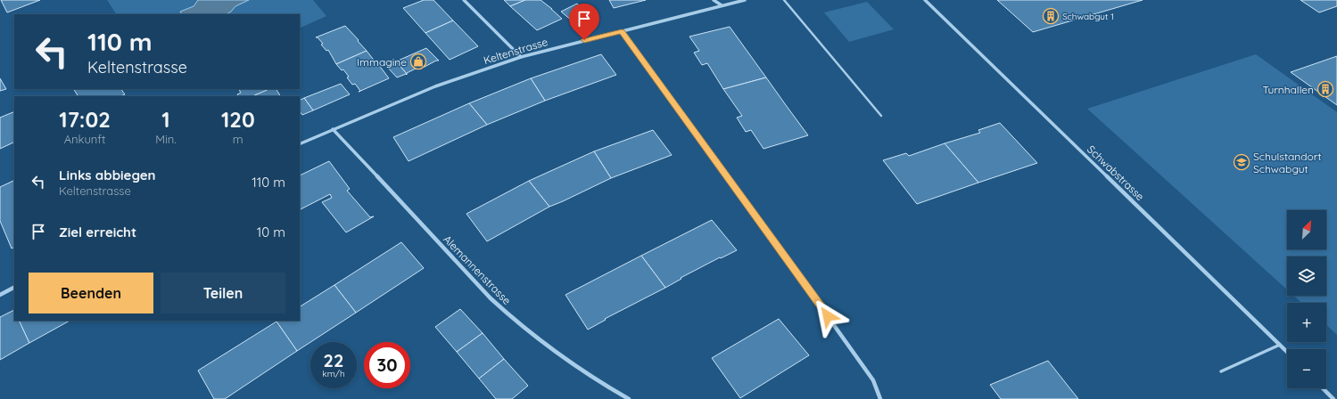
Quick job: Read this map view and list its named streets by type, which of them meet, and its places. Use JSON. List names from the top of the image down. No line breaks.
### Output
{"streets":{"street":["Keltenstrasse","Schwabstrasse","Alemannenstrasse"]},"crossings":[["Keltenstrasse","Alemannenstrasse"]],"places":{"building":["Schwabgut 1","Turnhallen"],"shop":["Immagine"],"school or university":["Schulstandort Schwabgut"]},"north":"top right","page":{"turn":["110 m","Keltenstrasse"],"eta":["17:02","Ankunft","1","Min.","120","m"],"list":[{"name":"Links abbiegen","note":"Keltenstrasse","value":"110 m"},{"name":"Ziel erreicht","value":"10 m"}],"map_buttons":["+","−"],"buttons":["Beenden","Teilen"],"speed":"22 km/h","limit":"30"}}
